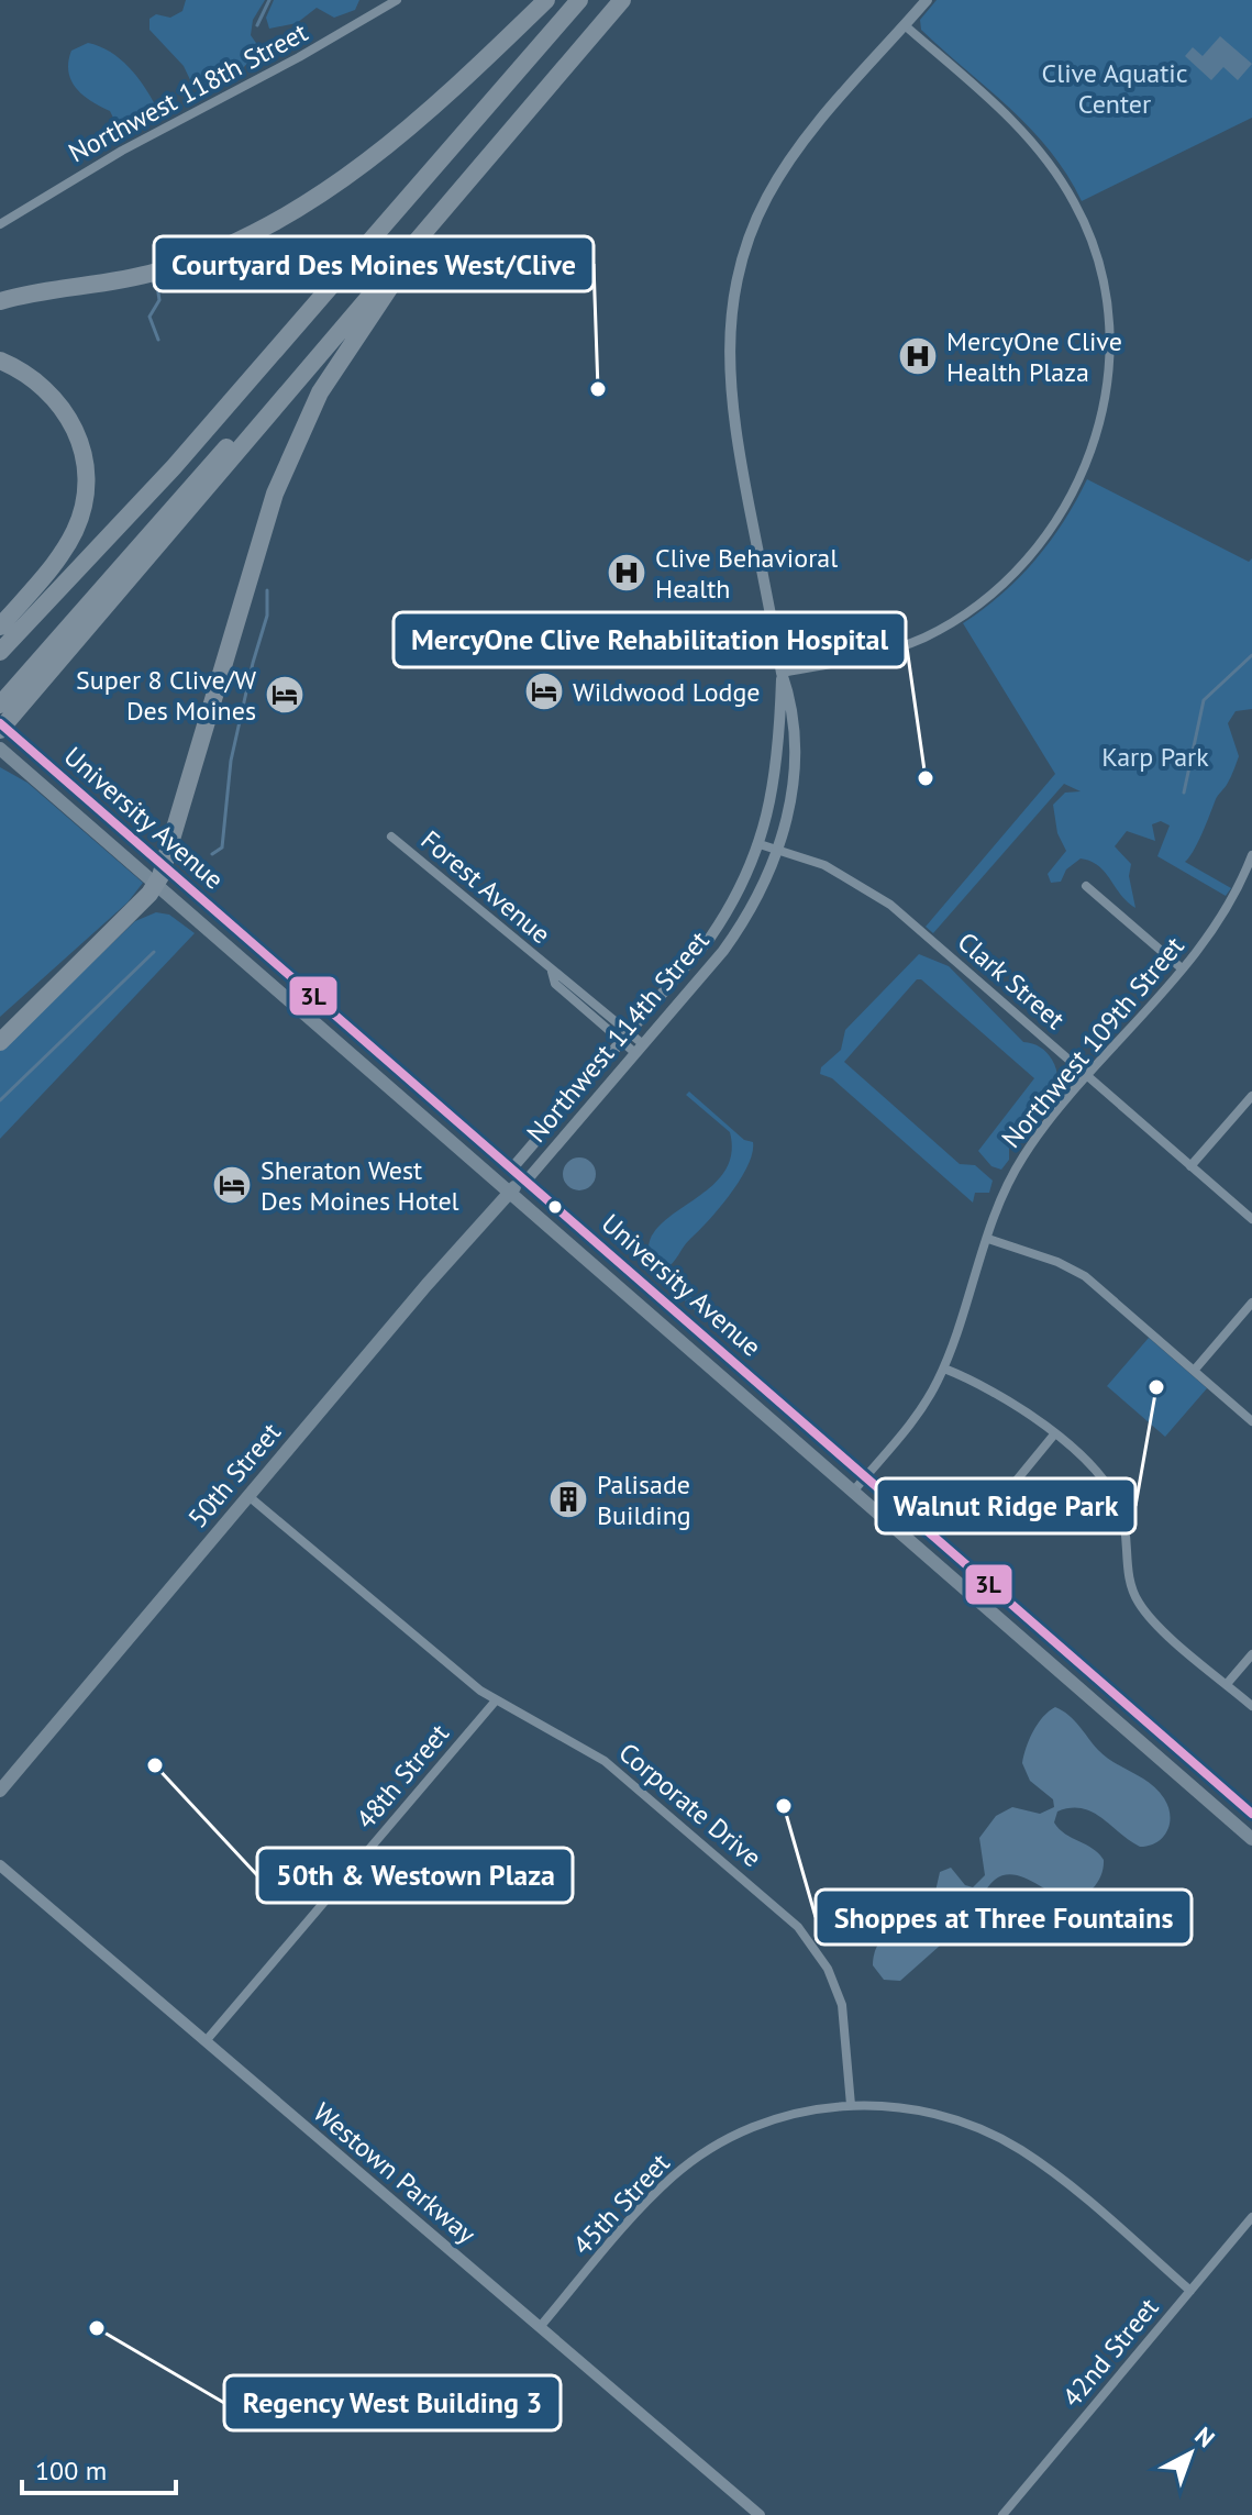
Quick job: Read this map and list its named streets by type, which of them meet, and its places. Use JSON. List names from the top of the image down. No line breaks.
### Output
{"streets":{"main road":["University Avenue","Northwest 114th Street","50th Street"],"street":["Northwest 118th Street","Forest Avenue","Clark Street","Northwest 109th Street","48th Street","Corporate Drive","Westown Parkway","45th Street","42nd Street"]},"crossings":[["University Avenue","Northwest 114th Street"],["University Avenue","Northwest 109th Street"],["University Avenue","50th Street"],["Forest Avenue","Northwest 114th Street"],["Clark Street","Northwest 114th Street"],["Clark Street","Northwest 109th Street"],["Northwest 114th Street","50th Street"],["50th Street","Corporate Drive"],["48th Street","Corporate Drive"],["48th Street","Westown Parkway"],["Corporate Drive","45th Street"],["Westown Parkway","45th Street"]],"parks":["Clive Aquatic Center","Karp Park"],"places":{"hospital":["MercyOne Clive Health Plaza","Clive Behavioral Health"],"other":["Courtyard Des Moines West/Clive","MercyOne Clive Rehabilitation Hospital","Walnut Ridge Park","50th & Westown Plaza","Shoppes at Three Fountains","Regency West Building 3"],"hotel":["Wildwood Lodge","Super 8 Clive/W Des Moines","Sheraton West Des Moines Hotel"],"building":["Palisade Building"]},"lines":["transit line 3L"],"scale_bar":"100 m","north":"top right"}
